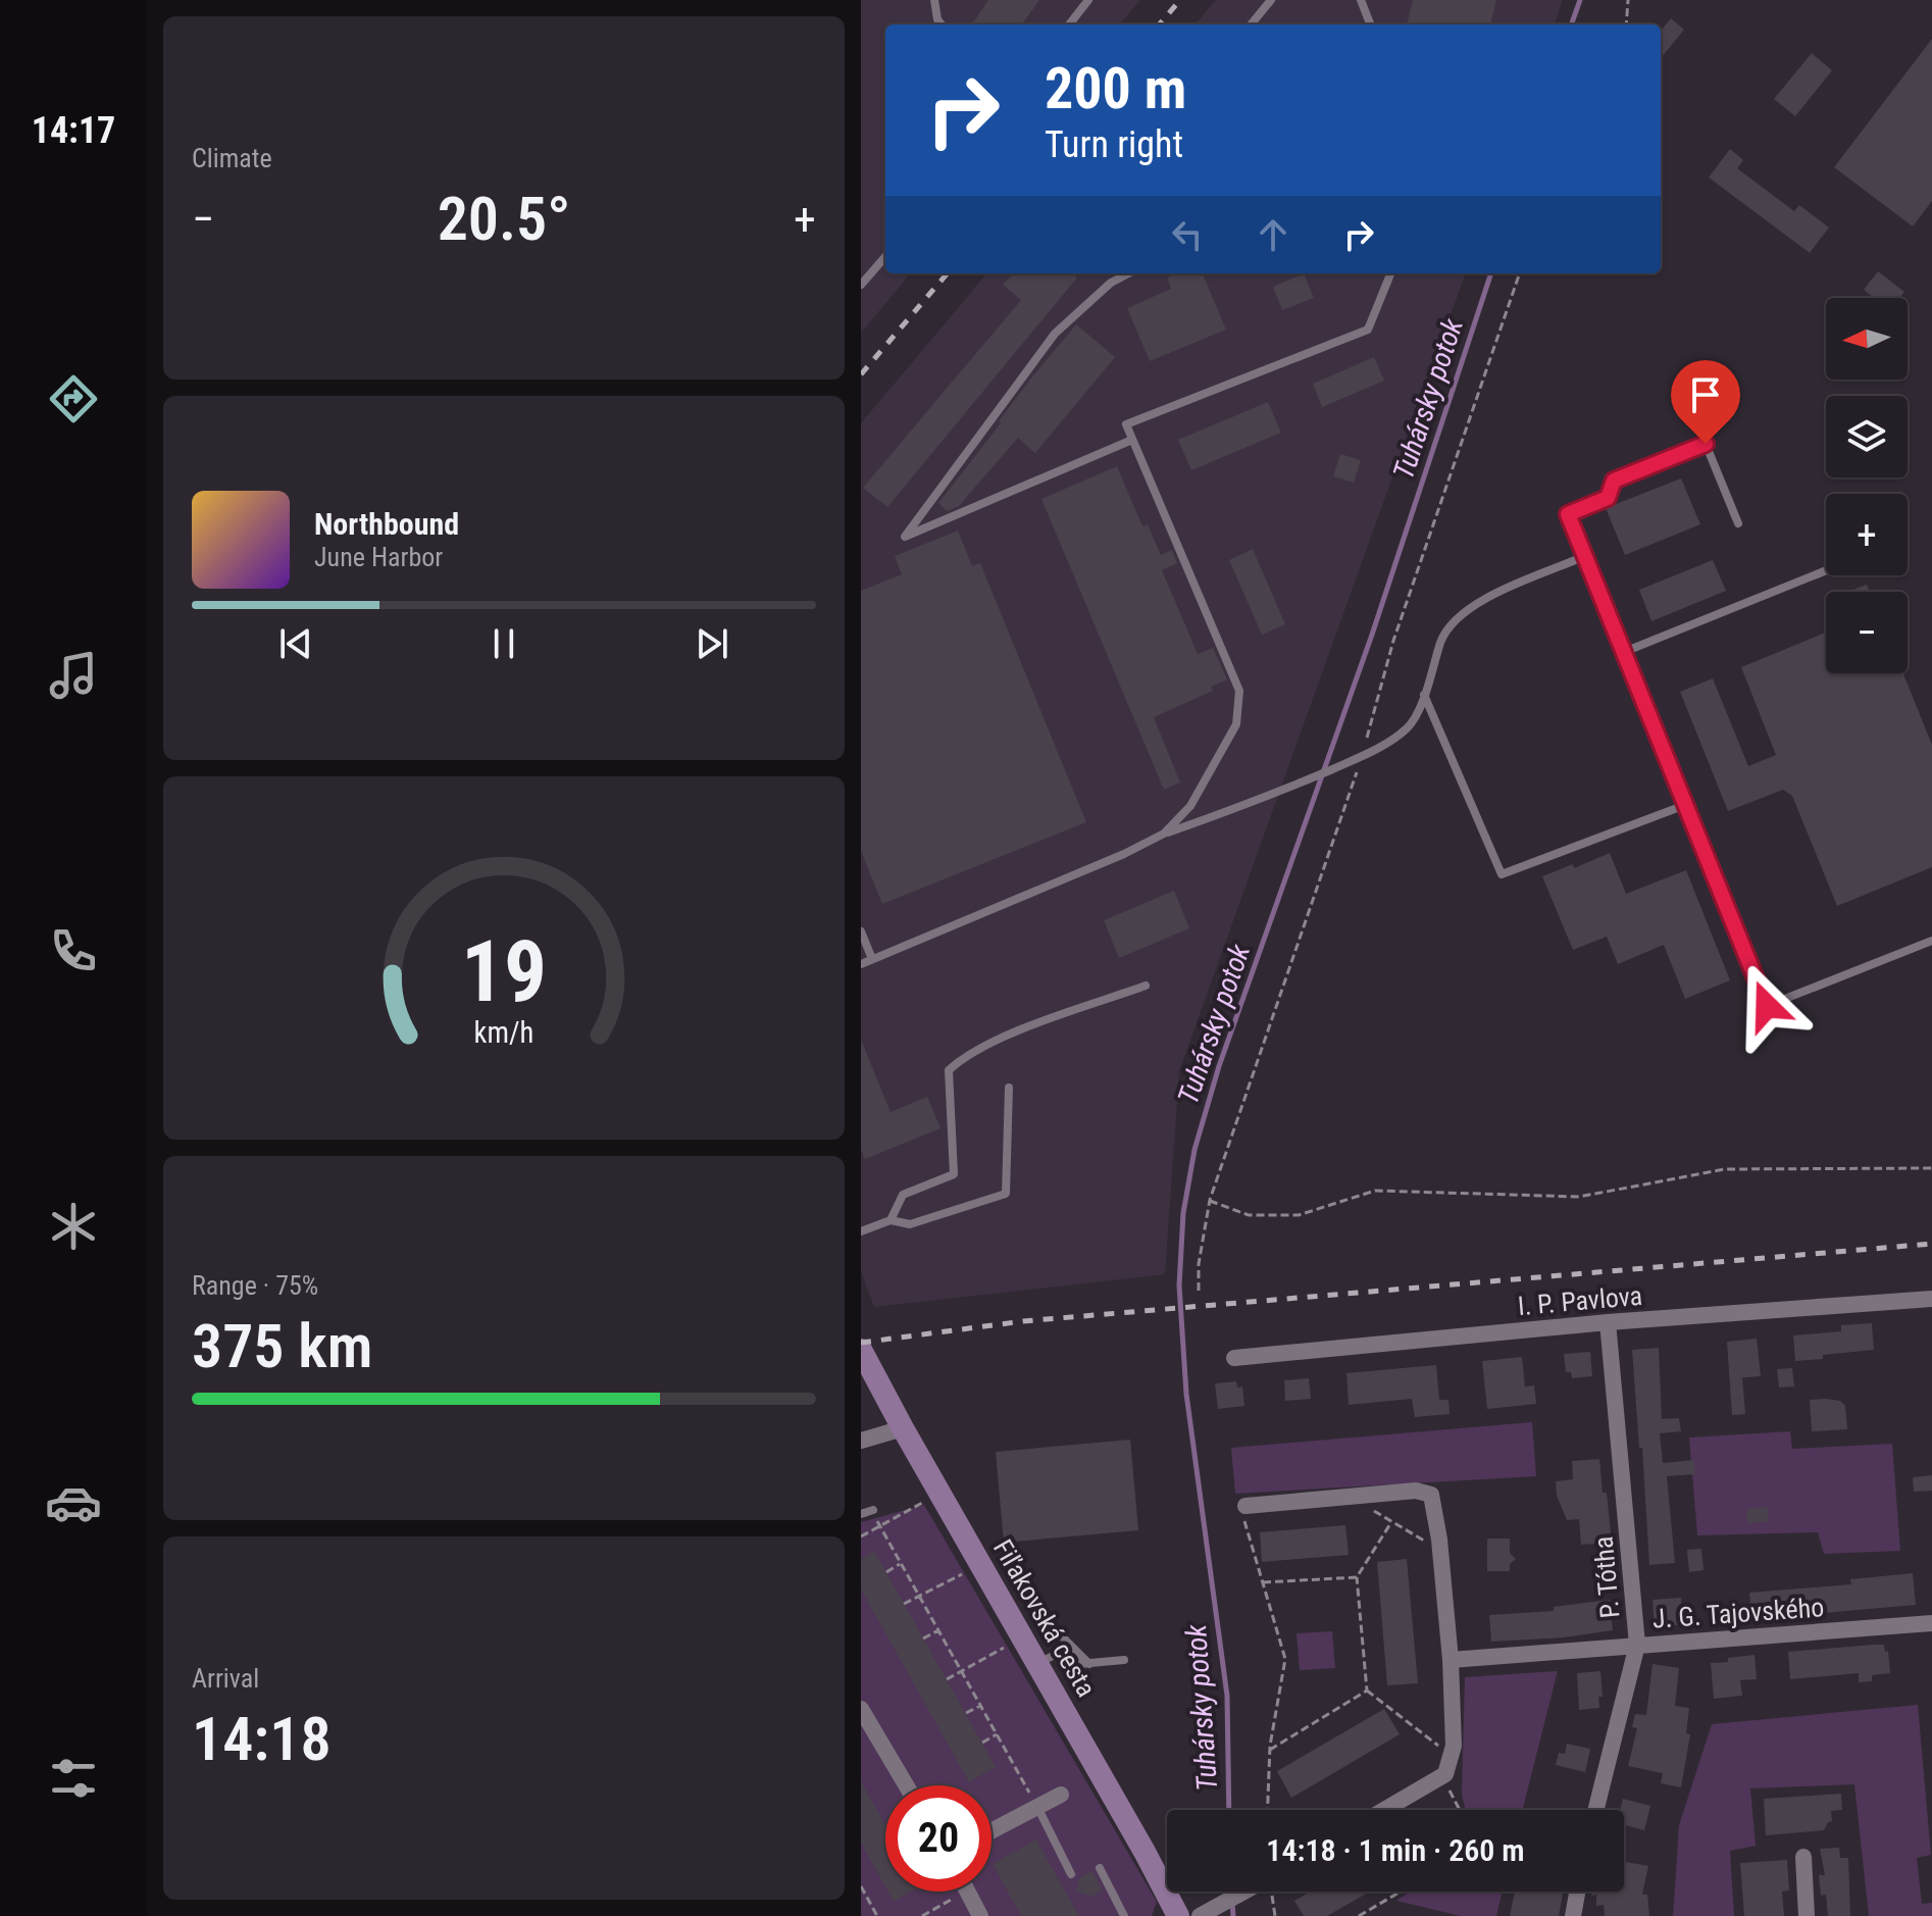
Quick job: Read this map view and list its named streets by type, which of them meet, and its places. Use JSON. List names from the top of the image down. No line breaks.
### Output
{"streets":{"street":["I. P. Pavlova","P. Tótha","J. G. Tajovského","Fiľakovská cesta"]},"crossings":[["I. P. Pavlova","P. Tótha"],["P. Tótha","J. G. Tajovského"]],"water":["Tuhársky potok"],"north":"left","page":{"tabs":"14:17","tile":["Climate",["Range · 75%","375 km"],["Arrival","14:18"]],"turn":["200 m","Turn right"],"heat":["−","20.5°","+"],"map_buttons":["+","−"],"song":["Northbound","June Harbor"],"limit":"20","trip":"14:18 · 1 min · 260 m","gauge":["19","km/h"]}}
